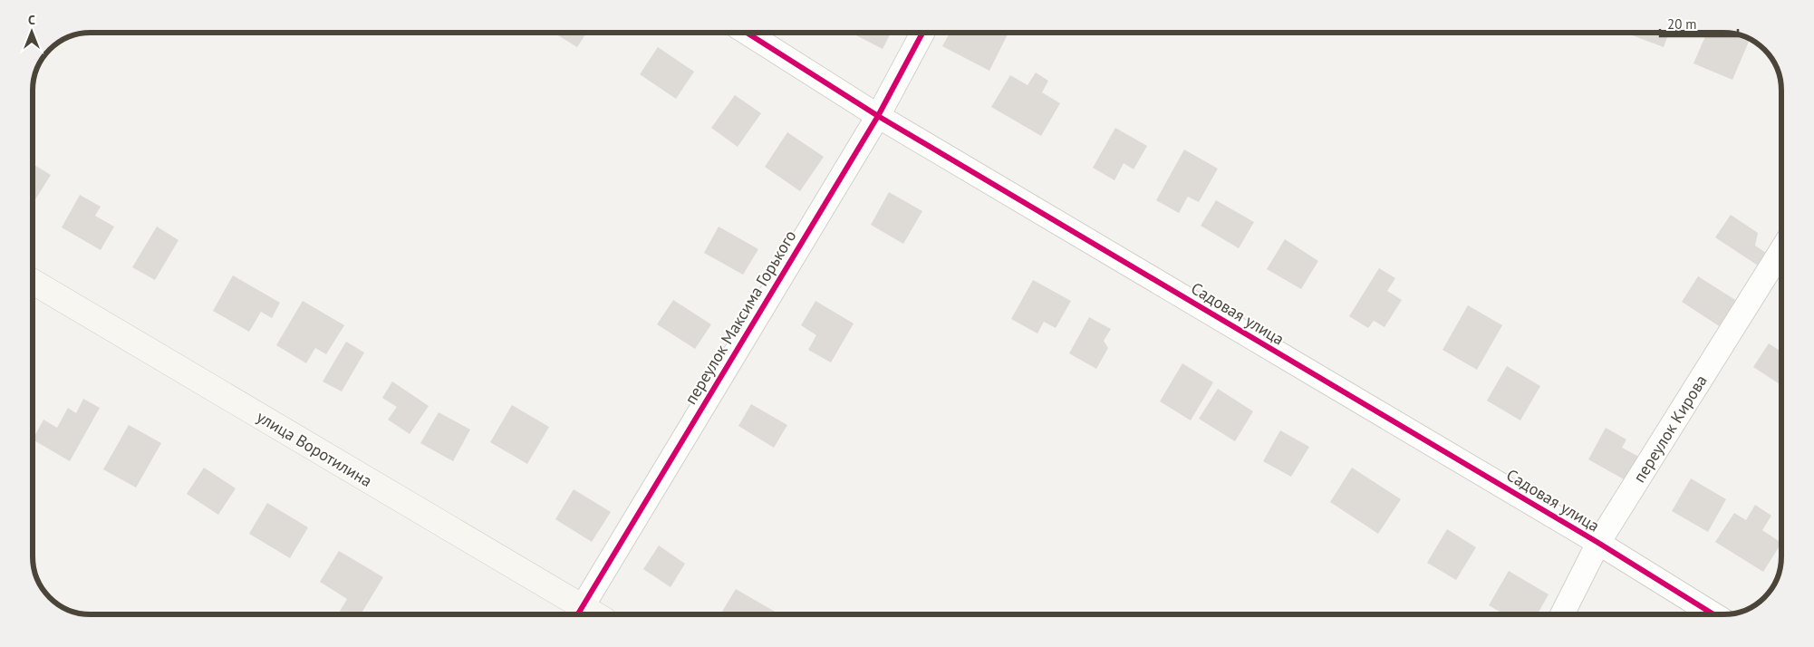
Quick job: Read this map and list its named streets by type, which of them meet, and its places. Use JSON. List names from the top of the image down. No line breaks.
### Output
{"streets":{"street":["Садовая улица","переулок Максима Горького","переулок Кирова","улица Воротилина"]},"crossings":[["Садовая улица","переулок Максима Горького"],["Садовая улица","переулок Кирова"],["переулок Максима Горького","улица Воротилина"]],"scale_bar":"20 m","north":"top"}
